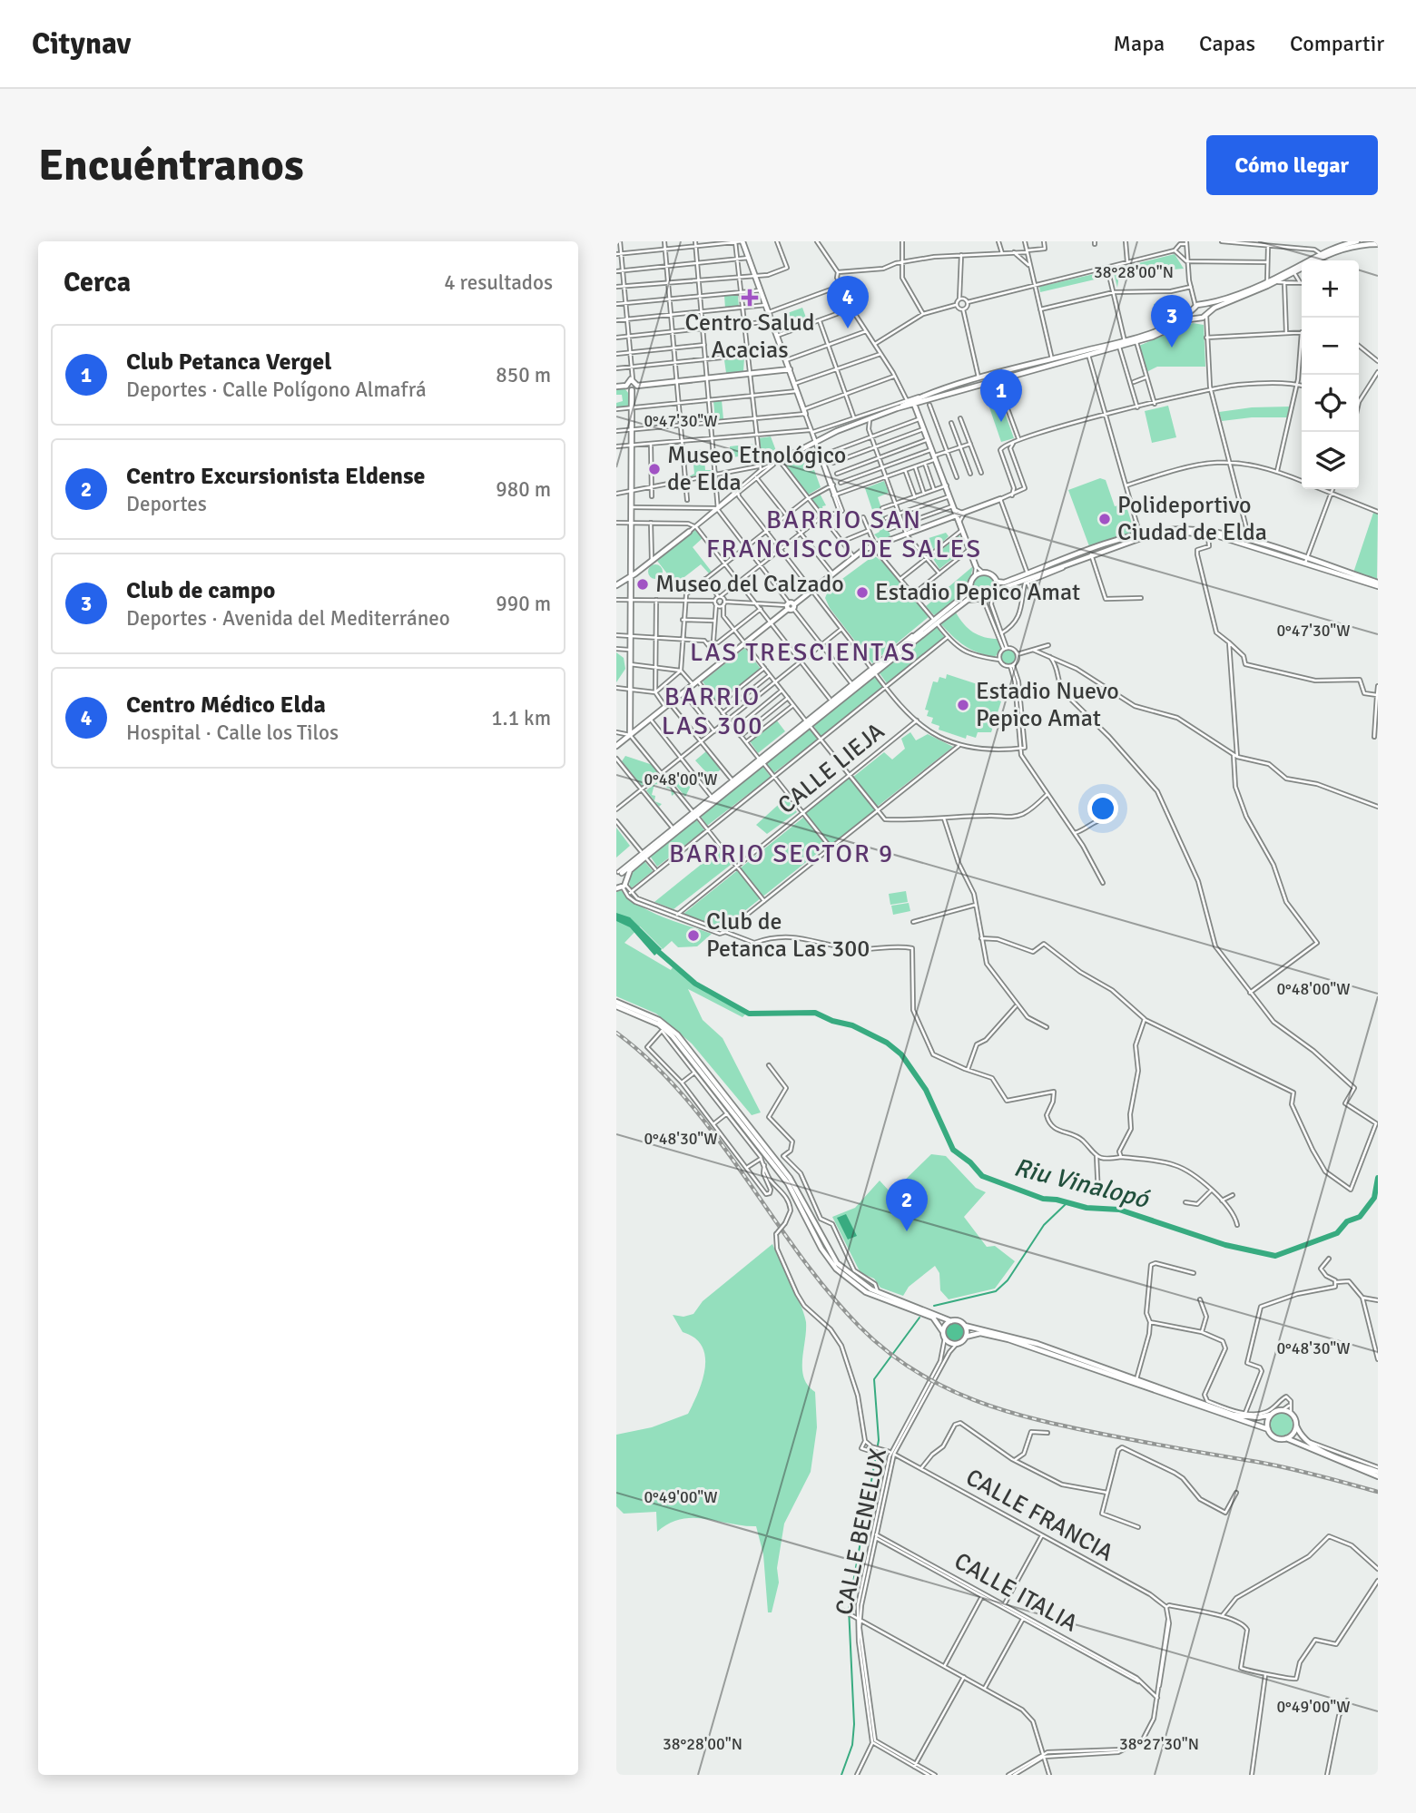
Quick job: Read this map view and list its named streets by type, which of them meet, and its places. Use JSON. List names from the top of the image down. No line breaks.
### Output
{"streets":{"street":["CALLE LIEJA","CALLE FRANCIA","CALLE BENELUX","CALLE ITALIA"]},"crossings":[["CALLE FRANCIA","CALLE BENELUX"],["CALLE BENELUX","CALLE ITALIA"]],"districts":["BARRIO SAN FRANCISCO DE SALES","LAS TRESCIENTAS","BARRIO LAS 300","BARRIO SECTOR 9"],"water":["Riu Vinalopó"],"places":{"health":["Centro Salud Acacias"],"other":["Museo Etnológico de Elda","Polideportivo Ciudad de Elda","Museo del Calzado","Estadio Pepico Amat","Estadio Nuevo Pepico Amat","Club de Petanca Las 300"]},"page":{"header":"Citynav","nav":["Mapa","Capas","Compartir"],"buttons":"Cómo llegar","title":"Encuéntranos","heading":["Cerca","4 resultados"],"map_buttons":["+","−"],"pins":["4","3","1","2"],"list":[{"mark":"1","name":"Club Petanca Vergel","note":"Deportes · Calle Polígono Almafrá","value":"850 m"},{"mark":"2","name":"Centro Excursionista Eldense","note":"Deportes","value":"980 m"},{"mark":"3","name":"Club de campo","note":"Deportes · Avenida del Mediterráneo","value":"990 m"},{"mark":"4","name":"Centro Médico Elda","note":"Hospital · Calle los Tilos","value":"1.1 km"}]},"coordinates":["38°28'00\"N","0°47'30\"W","0°48'00\"W","0°48'30\"W","0°49'00\"W","38°27'30\"N"]}
